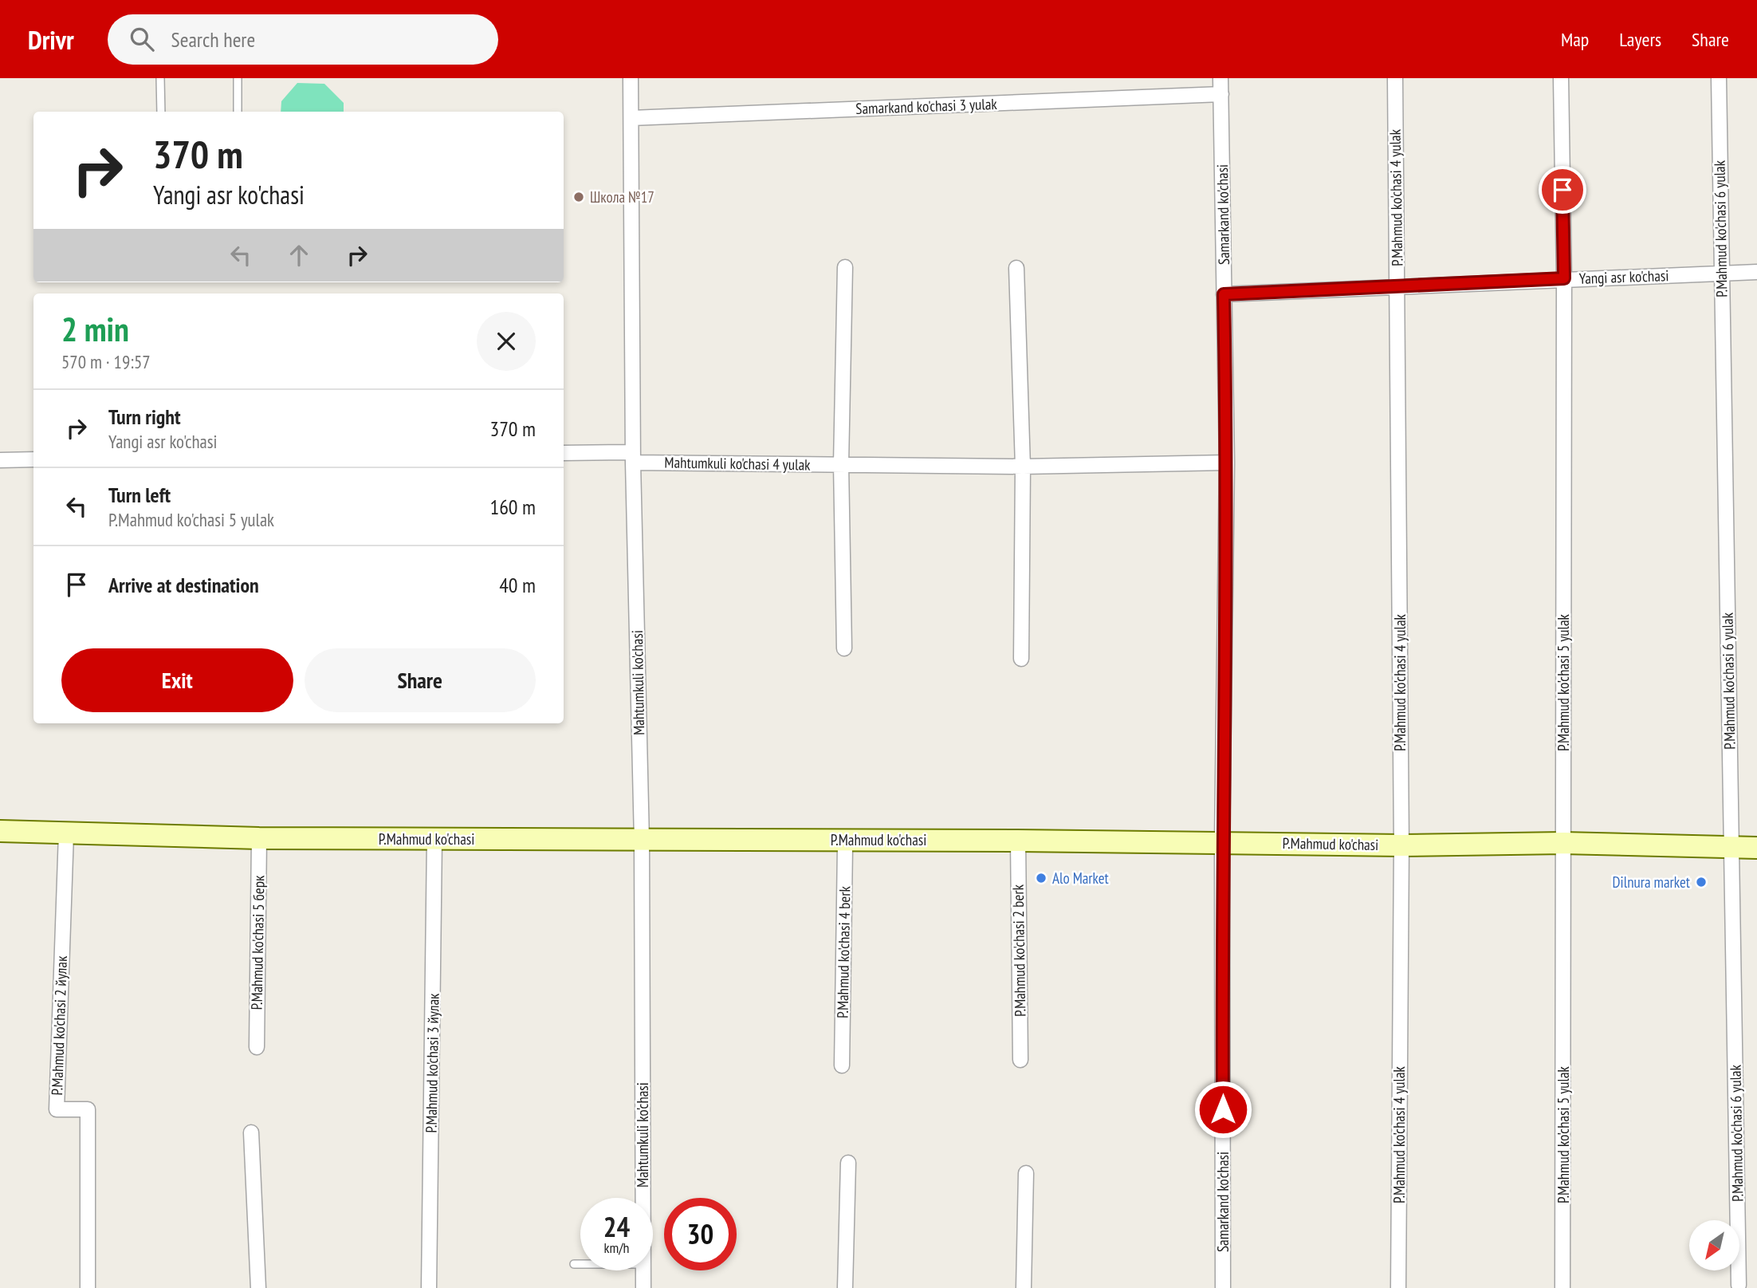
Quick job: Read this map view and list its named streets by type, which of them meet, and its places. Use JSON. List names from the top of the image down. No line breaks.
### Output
{"streets":{"street":["Samarkand ko'chasi 3 yulak","P.Mahmud ko'chasi 4 yulak","Samarkand ko'chasi","P.Mahmud ko'chasi 6 yulak","Yangi asr ko'chasi","Mahtumkuli ko'chasi 4 yulak","Mahtumkuli ko'chasi","P.Mahmud ko'chasi 5 yulak","P.Mahmud ko'chasi","P.Mahmud ko'chasi 5 берк","P.Mahmud ko'chasi 2 berk","P.Mahmud ko'chasi 4 berk","P.Mahmud ko'chasi 2 йулак","P.Mahmud ko'chasi 3 йулак"]},"crossings":[["Samarkand ko'chasi 3 yulak","Samarkand ko'chasi"],["Samarkand ko'chasi 3 yulak","Mahtumkuli ko'chasi"],["P.Mahmud ko'chasi 4 yulak","Yangi asr ko'chasi"],["P.Mahmud ko'chasi 4 yulak","P.Mahmud ko'chasi"],["Samarkand ko'chasi","Yangi asr ko'chasi"],["Samarkand ko'chasi","Mahtumkuli ko'chasi 4 yulak"],["Samarkand ko'chasi","P.Mahmud ko'chasi"],["P.Mahmud ko'chasi 6 yulak","Yangi asr ko'chasi"],["P.Mahmud ko'chasi 6 yulak","P.Mahmud ko'chasi"],["Yangi asr ko'chasi","P.Mahmud ko'chasi 5 yulak"],["Mahtumkuli ko'chasi 4 yulak","Mahtumkuli ko'chasi"],["Mahtumkuli ko'chasi","P.Mahmud ko'chasi"],["P.Mahmud ko'chasi 5 yulak","P.Mahmud ko'chasi"],["P.Mahmud ko'chasi","P.Mahmud ko'chasi 5 берк"],["P.Mahmud ko'chasi","P.Mahmud ko'chasi 2 berk"],["P.Mahmud ko'chasi","P.Mahmud ko'chasi 4 berk"],["P.Mahmud ko'chasi","P.Mahmud ko'chasi 2 йулак"],["P.Mahmud ko'chasi","P.Mahmud ko'chasi 3 йулак"]],"places":["Школа №17","Alo Market","Dilnura market"],"north":"bottom left","page":{"header":"Drivr","search":"Search here","nav":["Map","Layers","Share"],"turn":["370 m","Yangi asr ko'chasi"],"heading":["2 min","570 m · 19:57"],"list":[{"name":"Turn right","note":"Yangi asr ko'chasi","value":"370 m"},{"name":"Turn left","note":"P.Mahmud ko'chasi 5 yulak","value":"160 m"},{"name":"Arrive at destination","value":"40 m"}],"buttons":["Exit","Share"],"speed":"24 km/h","limit":"30"}}
